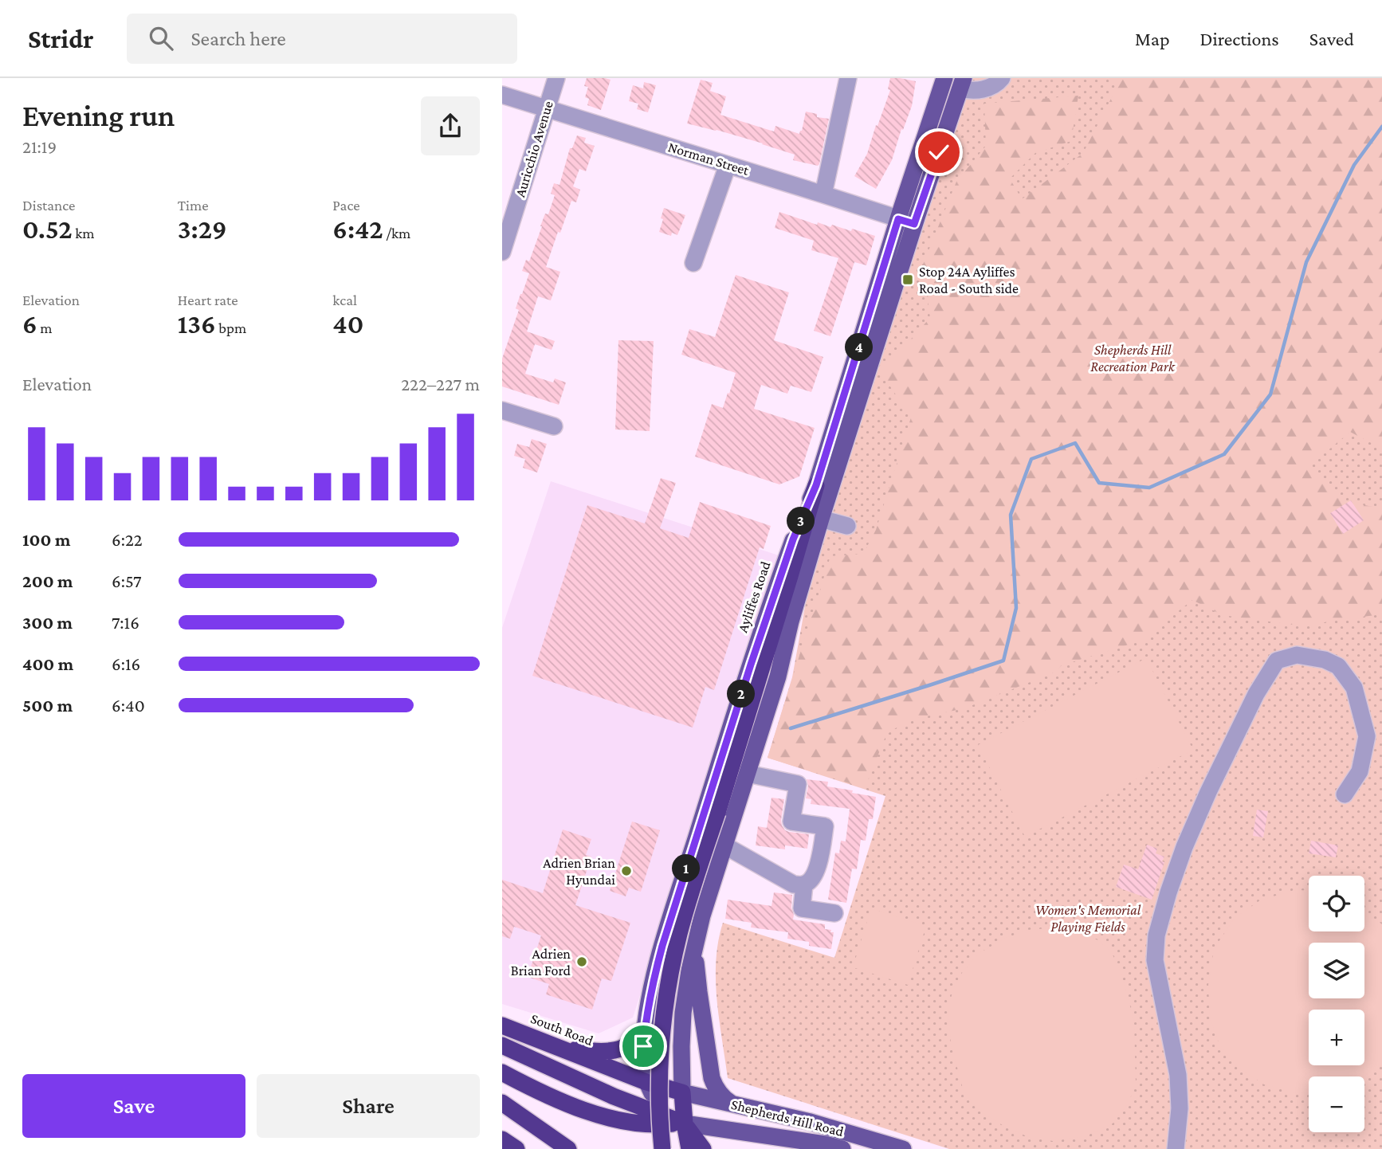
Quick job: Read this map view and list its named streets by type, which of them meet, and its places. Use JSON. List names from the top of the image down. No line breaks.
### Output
{"streets":{"highway":["Ayliffes Road","South Road"],"main road":["Shepherds Hill Road"],"street":["Auricchio Avenue","Norman Street"]},"crossings":[["Auricchio Avenue","Norman Street"],["Norman Street","Ayliffes Road"],["Ayliffes Road","South Road"],["Ayliffes Road","Shepherds Hill Road"],["South Road","Shepherds Hill Road"]],"parks":["Shepherds Hill Recreation Park","Women's Memorial Playing Fields"],"places":{"transit":["Stop 24A Ayliffes Road - South side"],"other":["Adrien Brian Hyundai","Adrien Brian Ford"]},"page":{"header":"Stridr","search":"Search here","nav":["Map","Directions","Saved"],"heading":["Evening run","21:19"],"stats":[["Distance","0.52 km"],["Time","3:29"],["Pace","6:42 /km"],["Elevation","6 m"],["Heart rate","136 bpm"],["kcal","40"]],"pins":["4","3","2","1"],"chart":["Elevation","222–227 m"],"list":[{"name":"100 m","note":"6:22"},{"name":"200 m","note":"6:57"},{"name":"300 m","note":"7:16"},{"name":"400 m","note":"6:16"},{"name":"500 m","note":"6:40"}],"map_buttons":["+","−"],"buttons":["Save","Share"]}}
